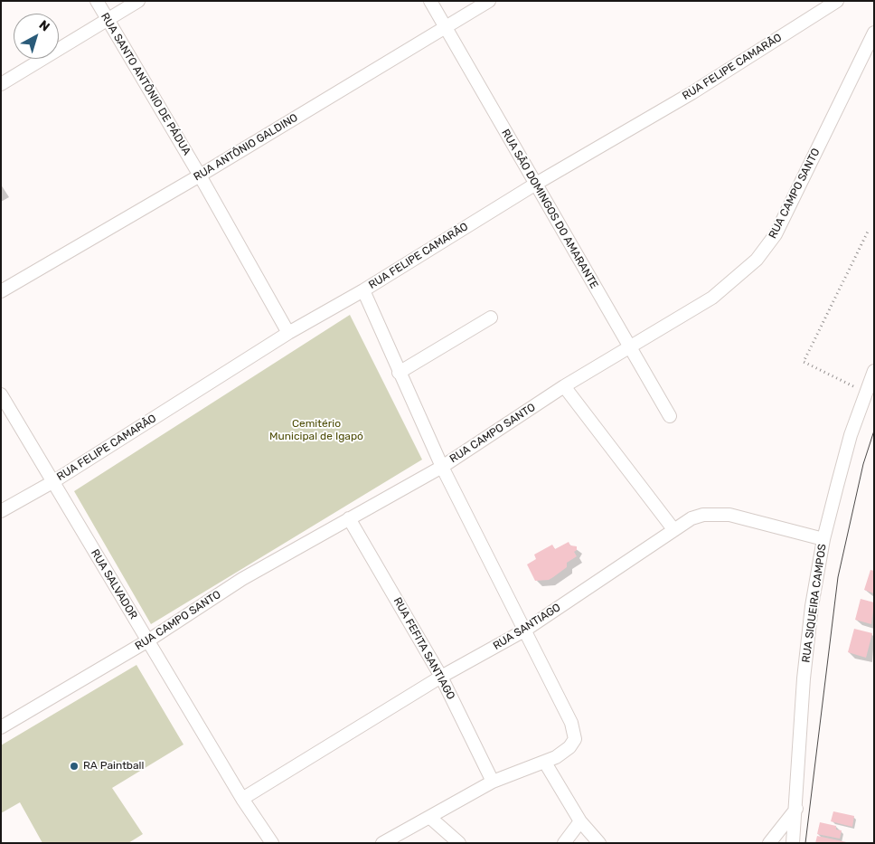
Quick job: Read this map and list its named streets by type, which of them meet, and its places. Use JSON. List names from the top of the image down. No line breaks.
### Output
{"streets":{"street":["RUA FELIPE CAMARÃO","RUA SANTO ANTÔNIO DE PÁDUA","RUA ANTÔNIO GALDINO","RUA CAMPO SANTO","RUA SÃO DOMINGOS DO AMARANTE","RUA SALVADOR","RUA SIQUEIRA CAMPOS","RUA SANTIAGO","RUA FEFITA SANTIAGO"]},"crossings":[["RUA FELIPE CAMARÃO","RUA SANTO ANTÔNIO DE PÁDUA"],["RUA FELIPE CAMARÃO","RUA SÃO DOMINGOS DO AMARANTE"],["RUA FELIPE CAMARÃO","RUA SALVADOR"],["RUA SANTO ANTÔNIO DE PÁDUA","RUA ANTÔNIO GALDINO"],["RUA ANTÔNIO GALDINO","RUA SÃO DOMINGOS DO AMARANTE"],["RUA CAMPO SANTO","RUA SÃO DOMINGOS DO AMARANTE"],["RUA CAMPO SANTO","RUA SALVADOR"],["RUA CAMPO SANTO","RUA FEFITA SANTIAGO"],["RUA SALVADOR","RUA SANTIAGO"],["RUA SIQUEIRA CAMPOS","RUA SANTIAGO"],["RUA SANTIAGO","RUA FEFITA SANTIAGO"]],"parks":["Cemitério Municipal de Igapó"],"places":["RA Paintball"],"north":"top right"}
